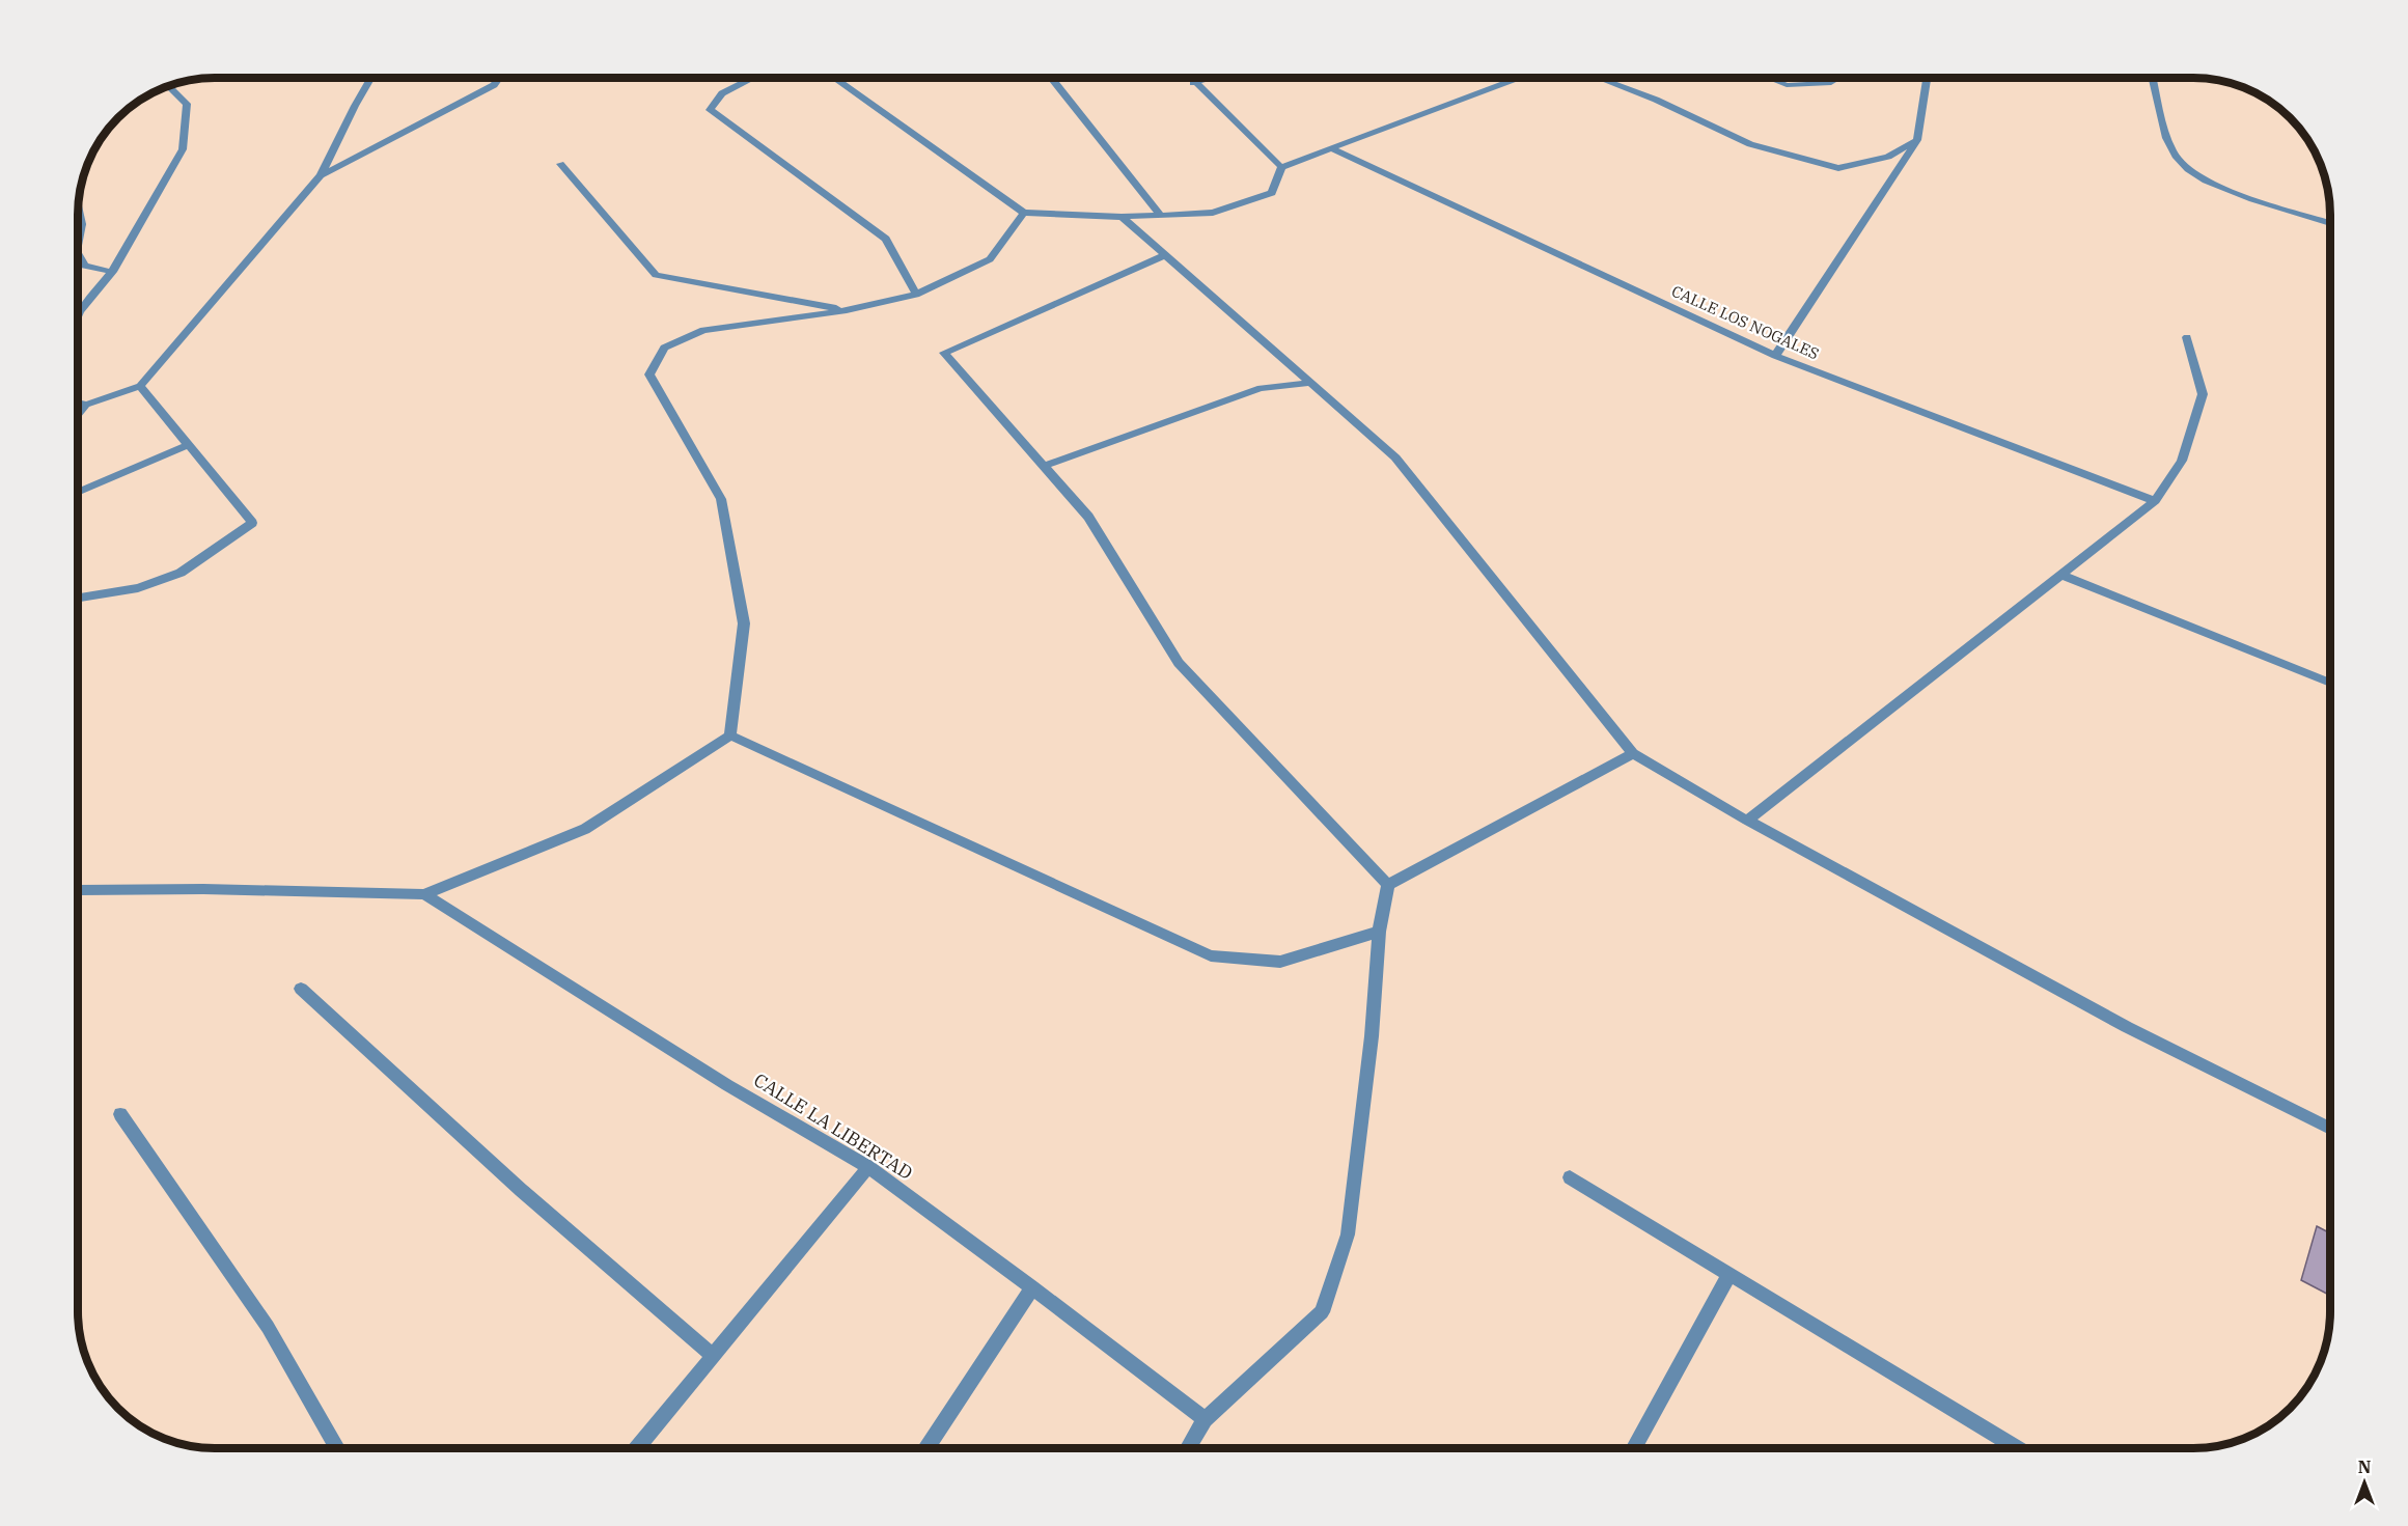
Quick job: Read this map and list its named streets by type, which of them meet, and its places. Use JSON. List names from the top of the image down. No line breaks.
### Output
{"streets":{"street":["CALLE LOS NOGALES","CALLE LA LIBERTAD"]},"north":"top"}
